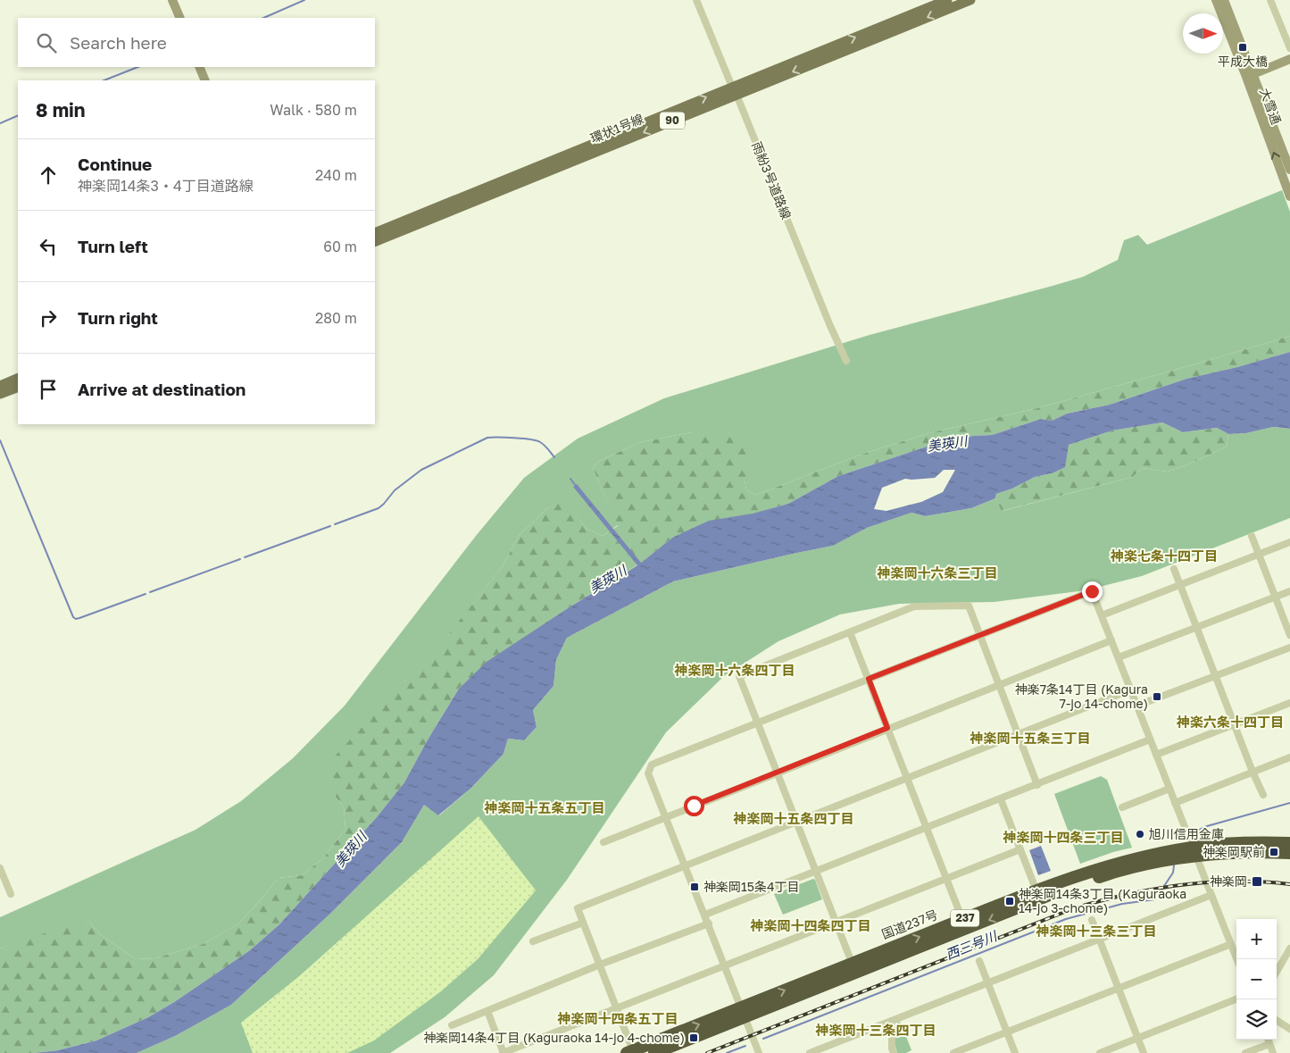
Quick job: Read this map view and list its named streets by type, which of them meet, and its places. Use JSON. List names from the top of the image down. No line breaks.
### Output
{"streets":{"highway":["237","国道237号"],"main road":["90","環状1号線"],"street":["大雪通","雨紛3号道路線"]},"crossings":[["環状1号線","雨紛3号道路線"]],"districts":["神楽七条十四丁目","神楽岡十六条三丁目","神楽岡十六条四丁目","神楽六条十四丁目","神楽岡十五条三丁目","神楽岡十五条五丁目","神楽岡十五条四丁目","神楽岡十四条三丁目","神楽岡十四条四丁目","神楽岡十三条三丁目","神楽岡十四条五丁目","神楽岡十三条四丁目"],"water":["美瑛川","西三号川"],"places":{"transit":["平成大橋","神楽7条14丁目 (Kagura 7-jo 14-chome)","神楽岡駅前","神楽岡","神楽岡15条4丁目","神楽岡14条3丁目 (Kaguraoka 14-jo 3-chome)","神楽岡14条4丁目 (Kaguraoka 14-jo 4-chome)"],"other":["旭川信用金庫"]},"north":"right","page":{"search":"Search here","heading":["8 min","Walk · 580 m"],"list":[["Continue","神楽岡14条3・4丁目道路線","240 m"],["Turn left","60 m"],["Turn right","280 m"],"Arrive at destination"],"map_buttons":["+","−"]}}
